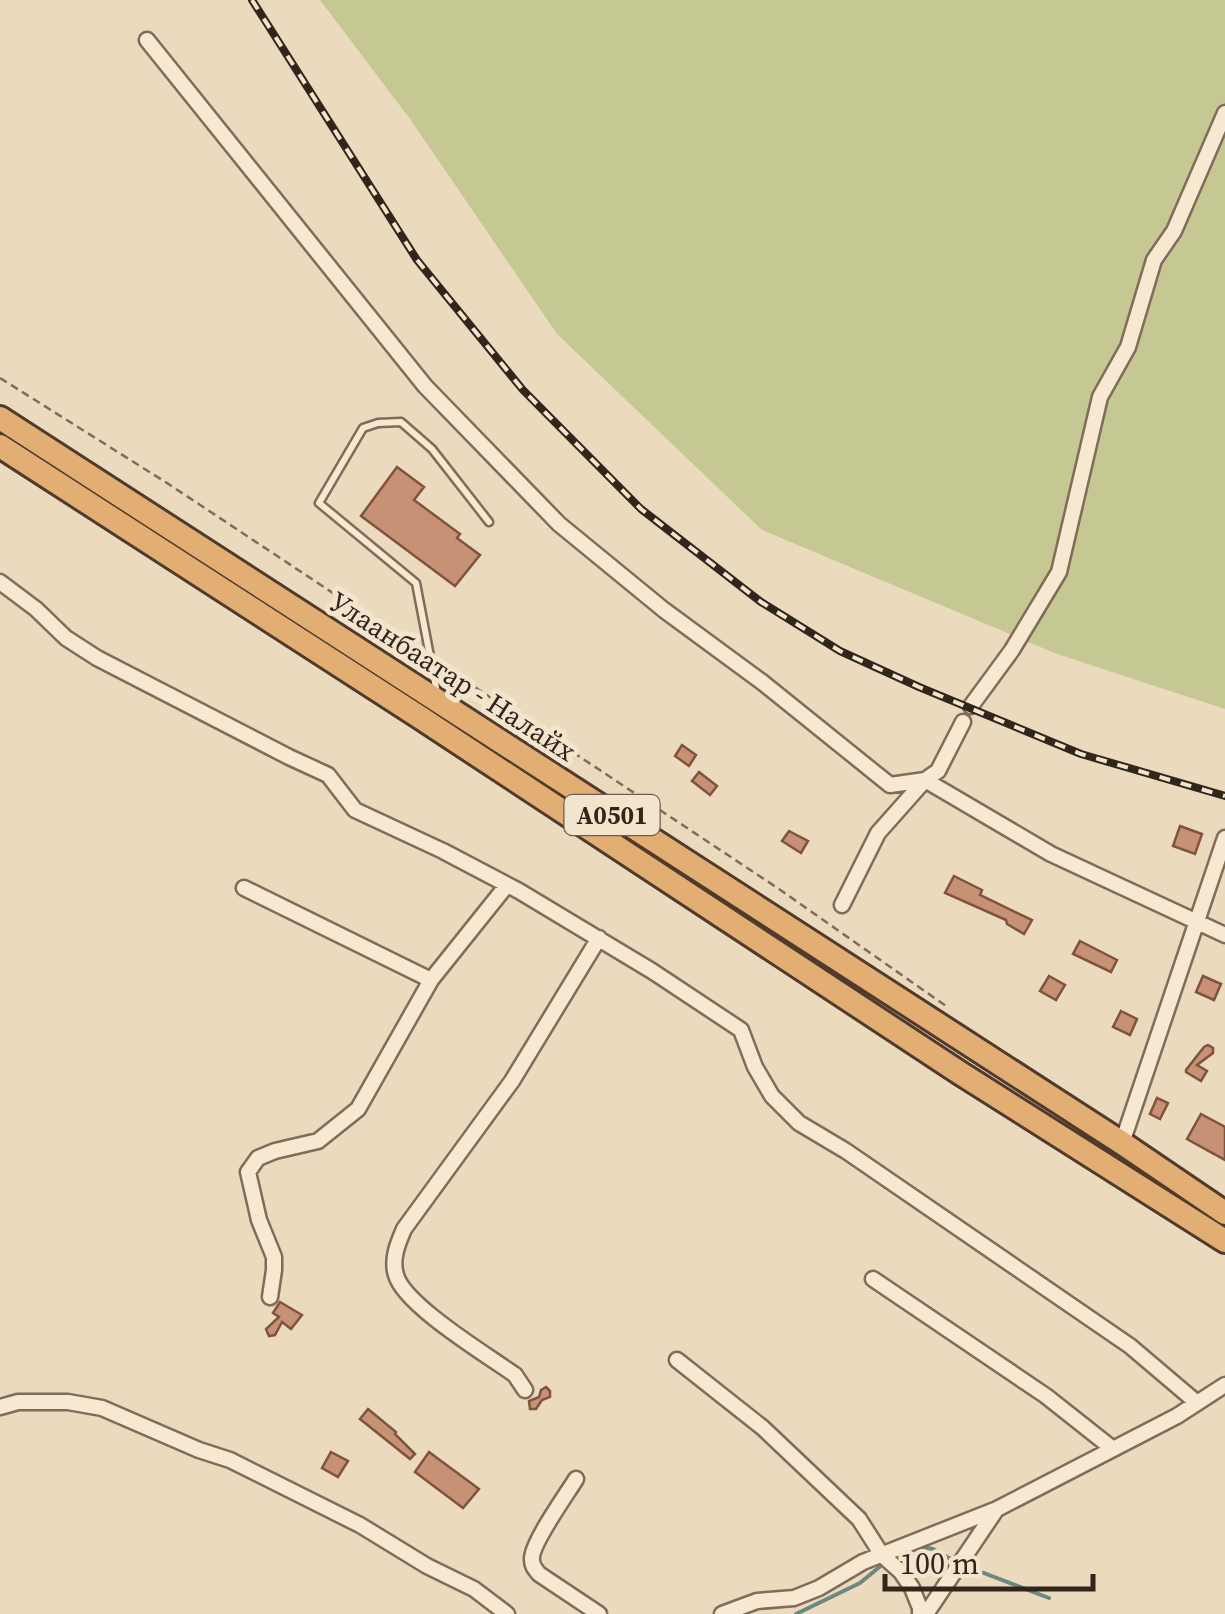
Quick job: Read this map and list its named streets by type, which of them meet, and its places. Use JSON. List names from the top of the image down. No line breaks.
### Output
{"streets":{"highway":["Улаанбаатар - Налайх","A0501"]},"scale_bar":"100 m"}
